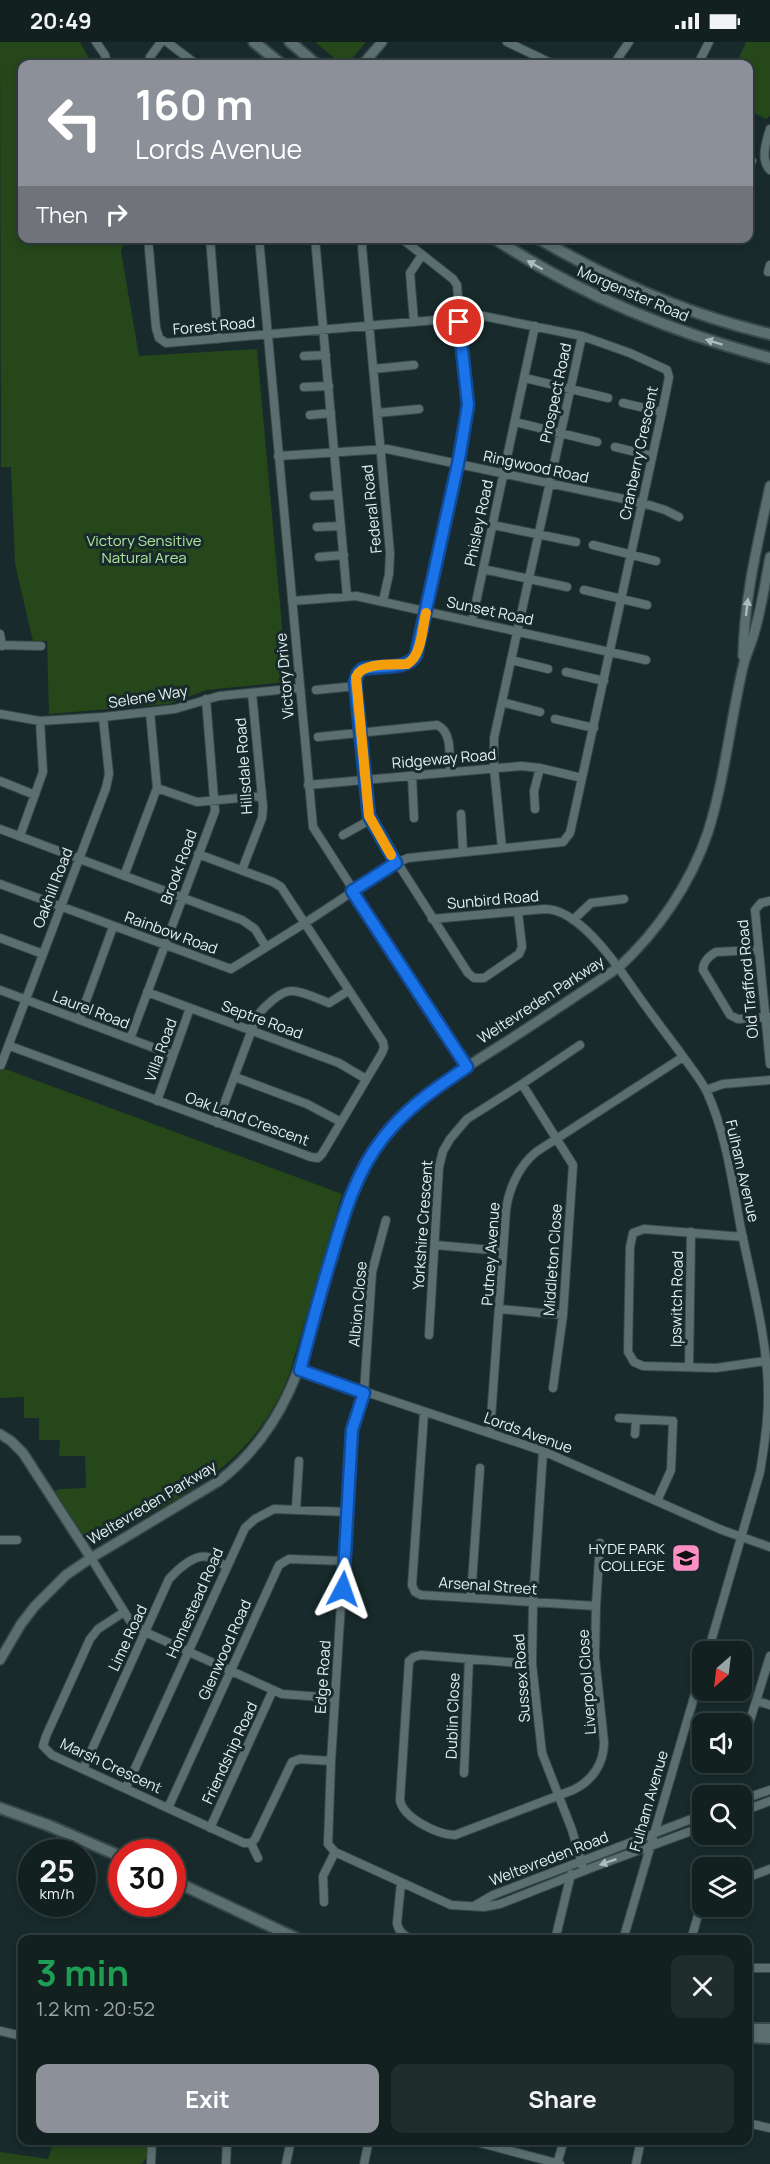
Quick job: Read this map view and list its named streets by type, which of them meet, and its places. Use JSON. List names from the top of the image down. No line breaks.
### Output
{"streets":{"main road":["Morgenster Road"],"street":["Forest Road","Prospect Road","Cranberry Crescent","Ringwood Road","Federal Road","Phisley Road","Sunset Road","Victory Drive","Selene Way","Ridgeway Road","Hillsdale Road","Brook Road","Oakhill Road","Sunbird Road","Rainbow Road","Old Trafford Road","Weltevreden Parkway","Laurel Road","Septre Road","Villa Road","Oak Land Crescent","Fulham Avenue","Yorkshire Crescent","Putney Avenue","Middleton Close","Ipswitch Road","Albion Close","Lords Avenue","Arsenal Street","Homestead Road","Lime Road","Glenwood Road","Edge Road","Sussex Road","Liverpool Close","Dublin Close","Friendship Road","Marsh Crescent","Weltevreden Road"]},"crossings":[["Forest Road","Cranberry Crescent"],["Forest Road","Victory Drive"],["Prospect Road","Cranberry Crescent"],["Prospect Road","Ringwood Road"],["Prospect Road","Sunset Road"],["Prospect Road","Ridgeway Road"],["Cranberry Crescent","Ringwood Road"],["Cranberry Crescent","Federal Road"],["Cranberry Crescent","Phisley Road"],["Cranberry Crescent","Sunset Road"],["Cranberry Crescent","Victory Drive"],["Cranberry Crescent","Ridgeway Road"],["Cranberry Crescent","Sunbird Road"],["Cranberry Crescent","Rainbow Road"],["Ringwood Road","Federal Road"],["Ringwood Road","Phisley Road"],["Ringwood Road","Victory Drive"],["Federal Road","Sunset Road"],["Phisley Road","Sunset Road"],["Sunset Road","Victory Drive"],["Victory Drive","Selene Way"],["Victory Drive","Ridgeway Road"],["Victory Drive","Rainbow Road"],["Victory Drive","Weltevreden Parkway"],["Selene Way","Hillsdale Road"],["Selene Way","Brook Road"],["Selene Way","Oakhill Road"],["Ridgeway Road","Sunbird Road"],["Hillsdale Road","Oak Land Crescent"],["Brook Road","Rainbow Road"],["Brook Road","Laurel Road"],["Brook Road","Septre Road"],["Brook Road","Oak Land Crescent"],["Oakhill Road","Rainbow Road"],["Oakhill Road","Laurel Road"],["Oakhill Road","Oak Land Crescent"],["Sunbird Road","Weltevreden Parkway"],["Sunbird Road","Fulham Avenue"],["Rainbow Road","Oak Land Crescent"],["Weltevreden Parkway","Fulham Avenue"],["Weltevreden Parkway","Lords Avenue"],["Laurel Road","Villa Road"],["Septre Road","Villa Road"],["Septre Road","Oak Land Crescent"],["Villa Road","Oak Land Crescent"],["Fulham Avenue","Putney Avenue"],["Fulham Avenue","Lords Avenue"],["Fulham Avenue","Weltevreden Road"],["Putney Avenue","Middleton Close"],["Putney Avenue","Lords Avenue"],["Albion Close","Lords Avenue"],["Albion Close","Edge Road"],["Lords Avenue","Arsenal Street"],["Lords Avenue","Edge Road"],["Lords Avenue","Sussex Road"],["Arsenal Street","Sussex Road"],["Arsenal Street","Liverpool Close"],["Homestead Road","Lime Road"],["Homestead Road","Edge Road"],["Homestead Road","Marsh Crescent"],["Lime Road","Marsh Crescent"],["Glenwood Road","Edge Road"],["Glenwood Road","Marsh Crescent"],["Edge Road","Weltevreden Road"],["Sussex Road","Liverpool Close"],["Sussex Road","Weltevreden Road"],["Liverpool Close","Dublin Close"],["Friendship Road","Marsh Crescent"]],"parks":["Victory Sensitive Natural Area"],"places":{"school or university":["HYDE PARK COLLEGE"]},"north":"bottom left","page":{"status":"20:49","turn":["160 m","Lords Avenue"],"then":"Then","speed":"25 km/h","limit":"30","heading":["3 min","1.2 km · 20:52"],"buttons":["Exit","Share"]}}
